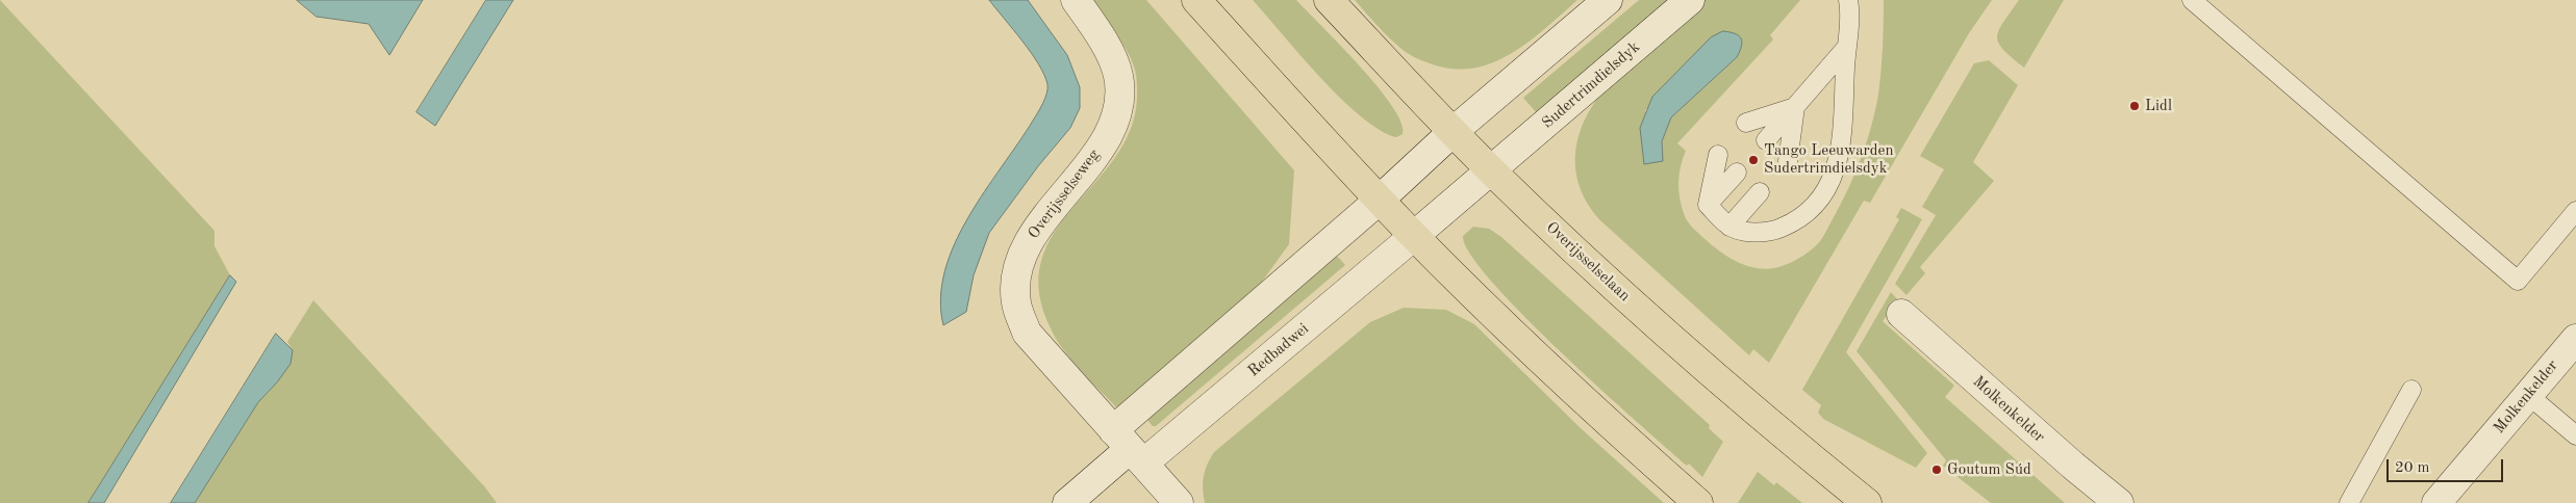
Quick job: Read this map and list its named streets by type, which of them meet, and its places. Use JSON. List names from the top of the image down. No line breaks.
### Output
{"streets":{"main road":["Overijsselselaan"],"street":["Sudertrimdielsdyk","Overijsselseweg","Redbadwei","Molkenkelder"]},"crossings":[["Sudertrimdielsdyk","Overijsselselaan"],["Sudertrimdielsdyk","Redbadwei"],["Overijsselseweg","Redbadwei"],["Overijsselselaan","Redbadwei"]],"places":["Lidl","Tango Leeuwarden Sudertrimdielsdyk","Goutum Súd"],"scale_bar":"20 m"}
